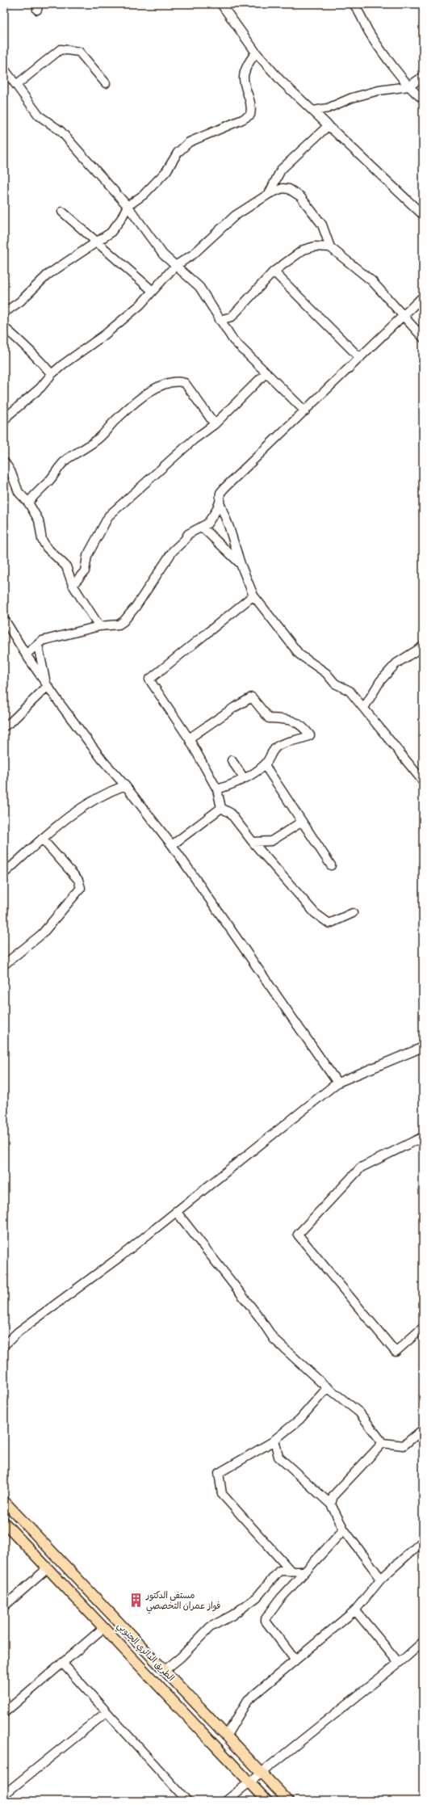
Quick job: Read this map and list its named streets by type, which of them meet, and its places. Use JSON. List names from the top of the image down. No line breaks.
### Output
{"streets":{"main road":["الطريق الدائري الجنوبي"]},"places":{"building":["مستفى الدكتور فواز عمران التخصصي"]}}
